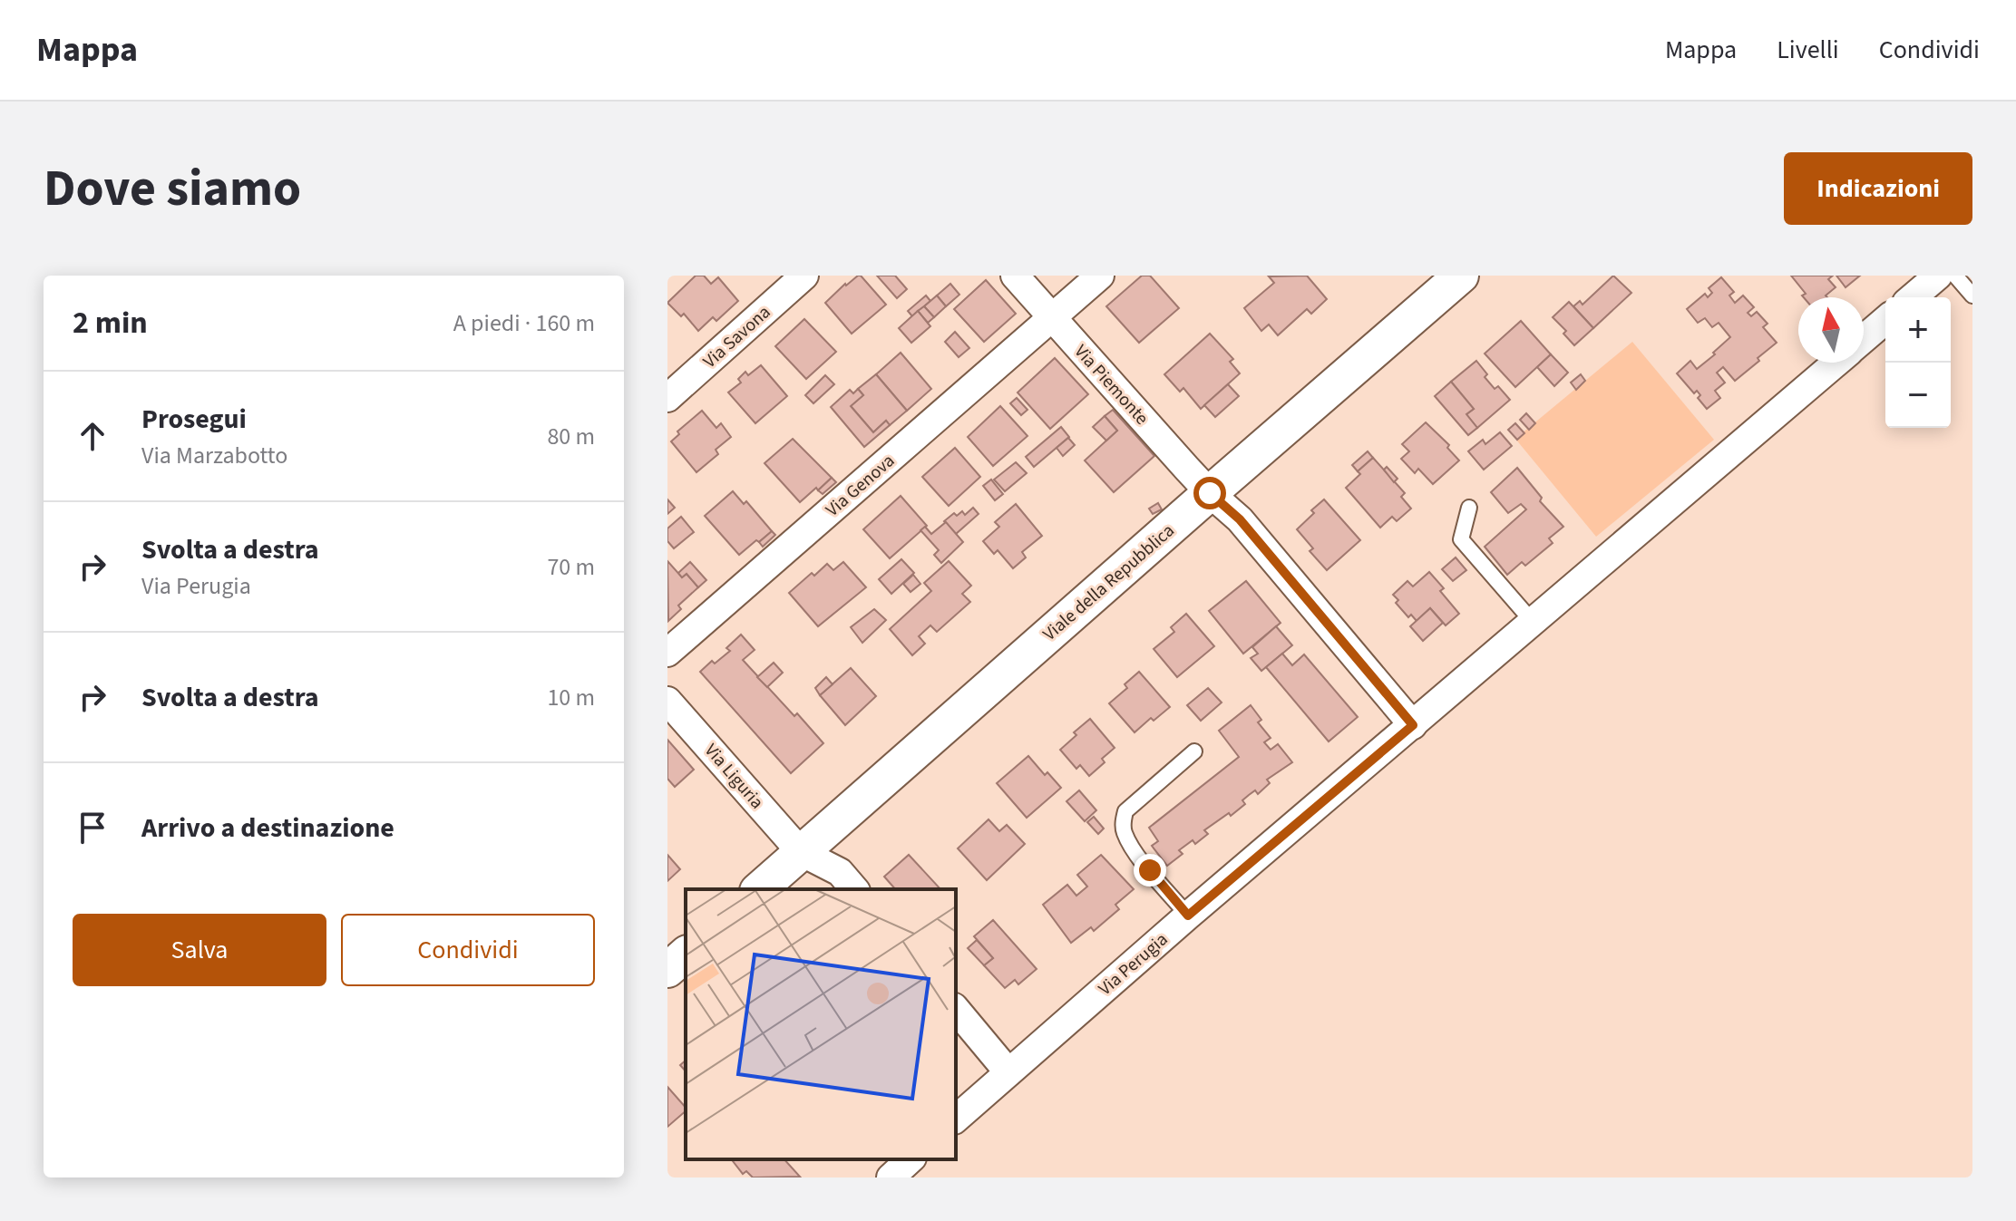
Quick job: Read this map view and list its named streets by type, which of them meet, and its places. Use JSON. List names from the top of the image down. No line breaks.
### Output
{"streets":{"street":["Via Savona","Via Piemonte","Via Genova","Viale della Repubblica","Via Liguria","Via Perugia"]},"crossings":[["Via Piemonte","Via Genova"],["Via Piemonte","Viale della Repubblica"],["Via Piemonte","Via Perugia"],["Viale della Repubblica","Via Liguria"]],"north":"top","page":{"header":"Mappa","nav":["Mappa","Livelli","Condividi"],"buttons":["Indicazioni",["Salva","Condividi"]],"title":"Dove siamo","heading":["2 min","A piedi · 160 m"],"map_buttons":["+","−"],"list":[["Prosegui","Via Marzabotto","80 m"],["Svolta a destra","Via Perugia","70 m"],["Svolta a destra","10 m"],"Arrivo a destinazione"]}}
